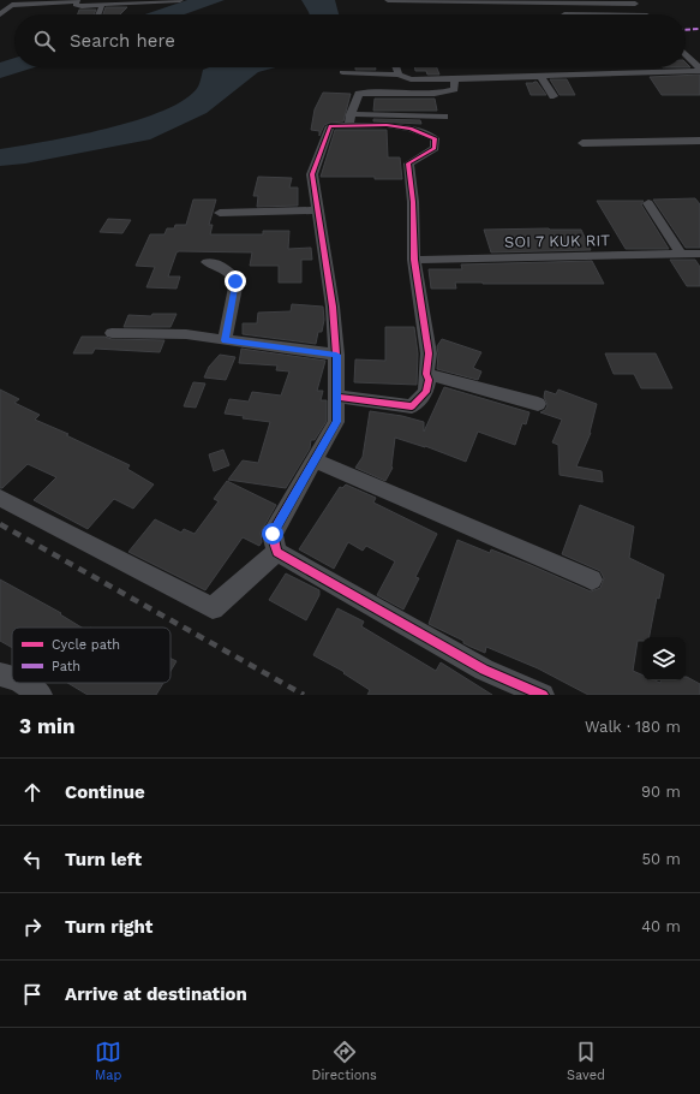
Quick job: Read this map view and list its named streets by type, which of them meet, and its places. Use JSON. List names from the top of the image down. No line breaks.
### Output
{"streets":{"street":["SOI 7 KUK RIT"]},"legend":["Cycle path","Path"],"page":{"search":"Search here","heading":["3 min","Walk · 180 m"],"list":[["Continue","90 m"],["Turn left","50 m"],["Turn right","40 m"],"Arrive at destination"],"nav":["Map","Directions","Saved"]}}
